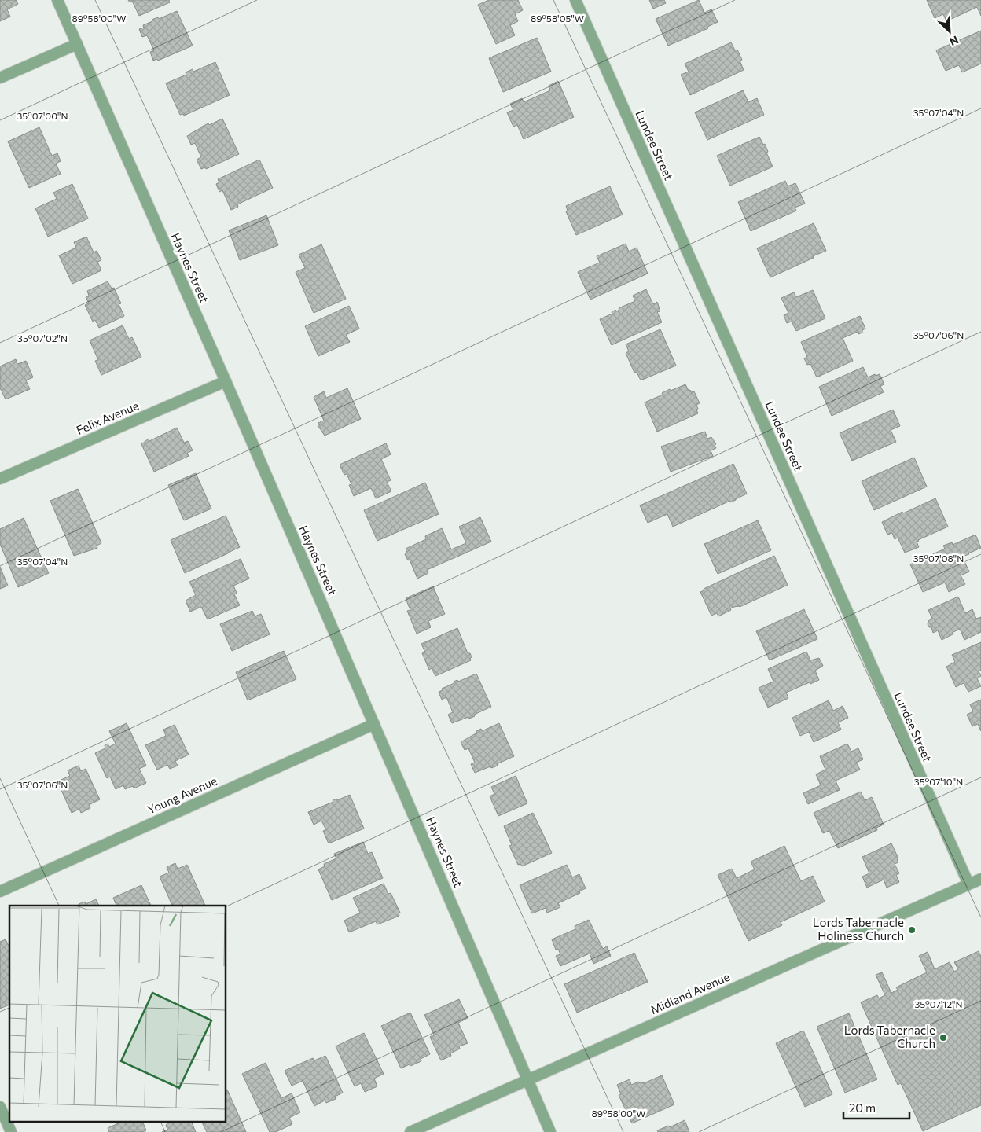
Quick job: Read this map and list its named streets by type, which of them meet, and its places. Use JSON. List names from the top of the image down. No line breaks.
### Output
{"streets":{"street":["Lundee Street","Haynes Street","Felix Avenue","Young Avenue","Midland Avenue"]},"crossings":[["Lundee Street","Midland Avenue"],["Haynes Street","Felix Avenue"],["Haynes Street","Young Avenue"],["Haynes Street","Midland Avenue"]],"places":["Lords Tabernacle Holiness Church","Lords Tabernacle Church"],"scale_bar":"20 m","north":"bottom right","coordinates":["89°58'00\"W","89°58'05\"W","35°07'04\"N","35°07'00\"N","35°07'06\"N","35°07'02\"N","35°07'08\"N","35°07'10\"N","35°07'12\"N"]}
